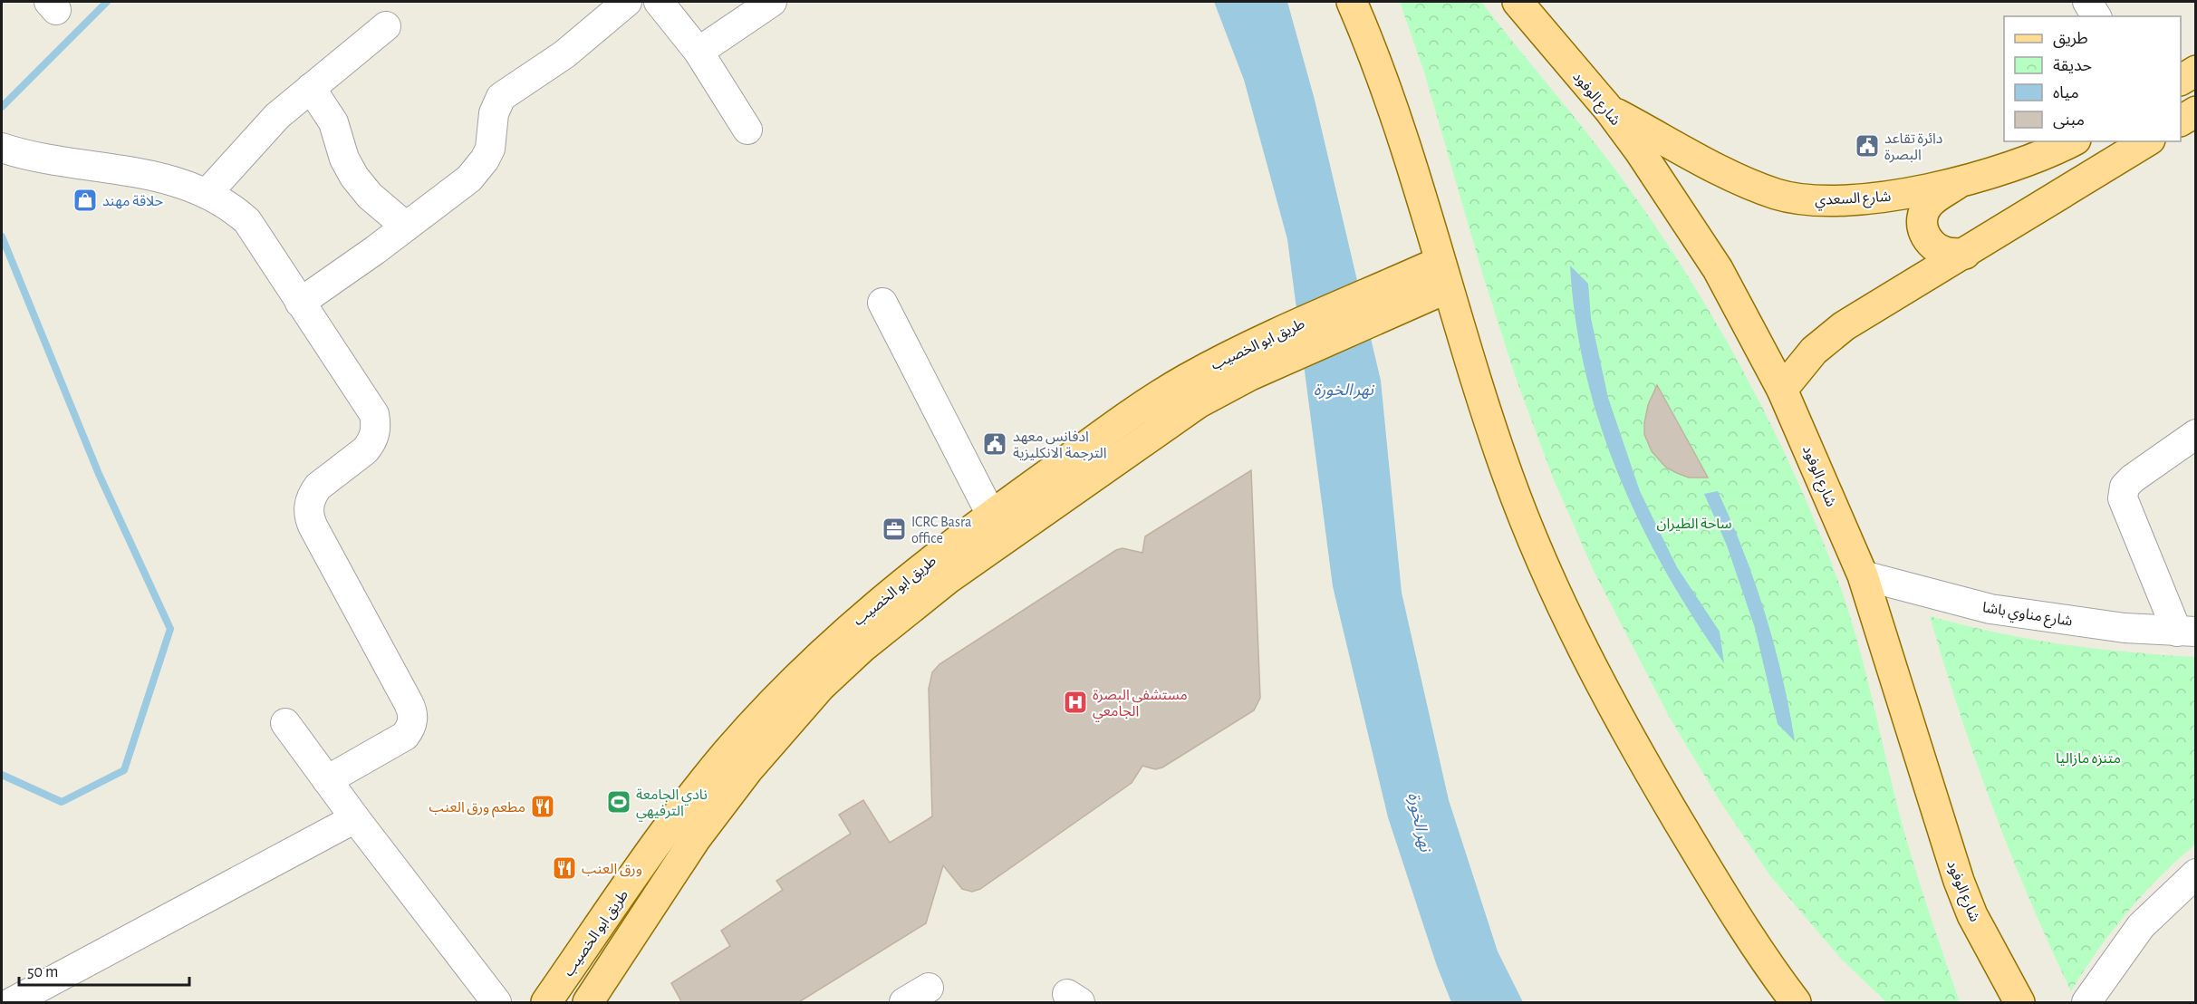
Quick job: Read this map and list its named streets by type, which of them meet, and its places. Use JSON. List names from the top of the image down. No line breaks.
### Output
{"streets":{"main road":["شارع الوفود","شارع السعدي","طريق ابو الخصيب"],"street":["شارع مناوي باشا"]},"crossings":[["شارع الوفود","شارع السعدي"],["شارع الوفود","شارع مناوي باشا"]],"water":["نهر الخورة"],"parks":["ساحة الطيران","متنزه مازاليا"],"places":{"public building":["دائرة تقاعد البصرة","ادفانس معهد الترجمة الانكليزية"],"shop":["حلاقة مهند"],"office":["ICRC Basra office"],"hospital":["مستشفى البصرة الجامعي"],"sports":["نادي الجامعة الترفيهي"],"restaurant":["مطعم ورق العنب","ورق العنب"]},"legend":["طريق","حديقة","مياه","مبنى"],"scale_bar":"50 m"}
